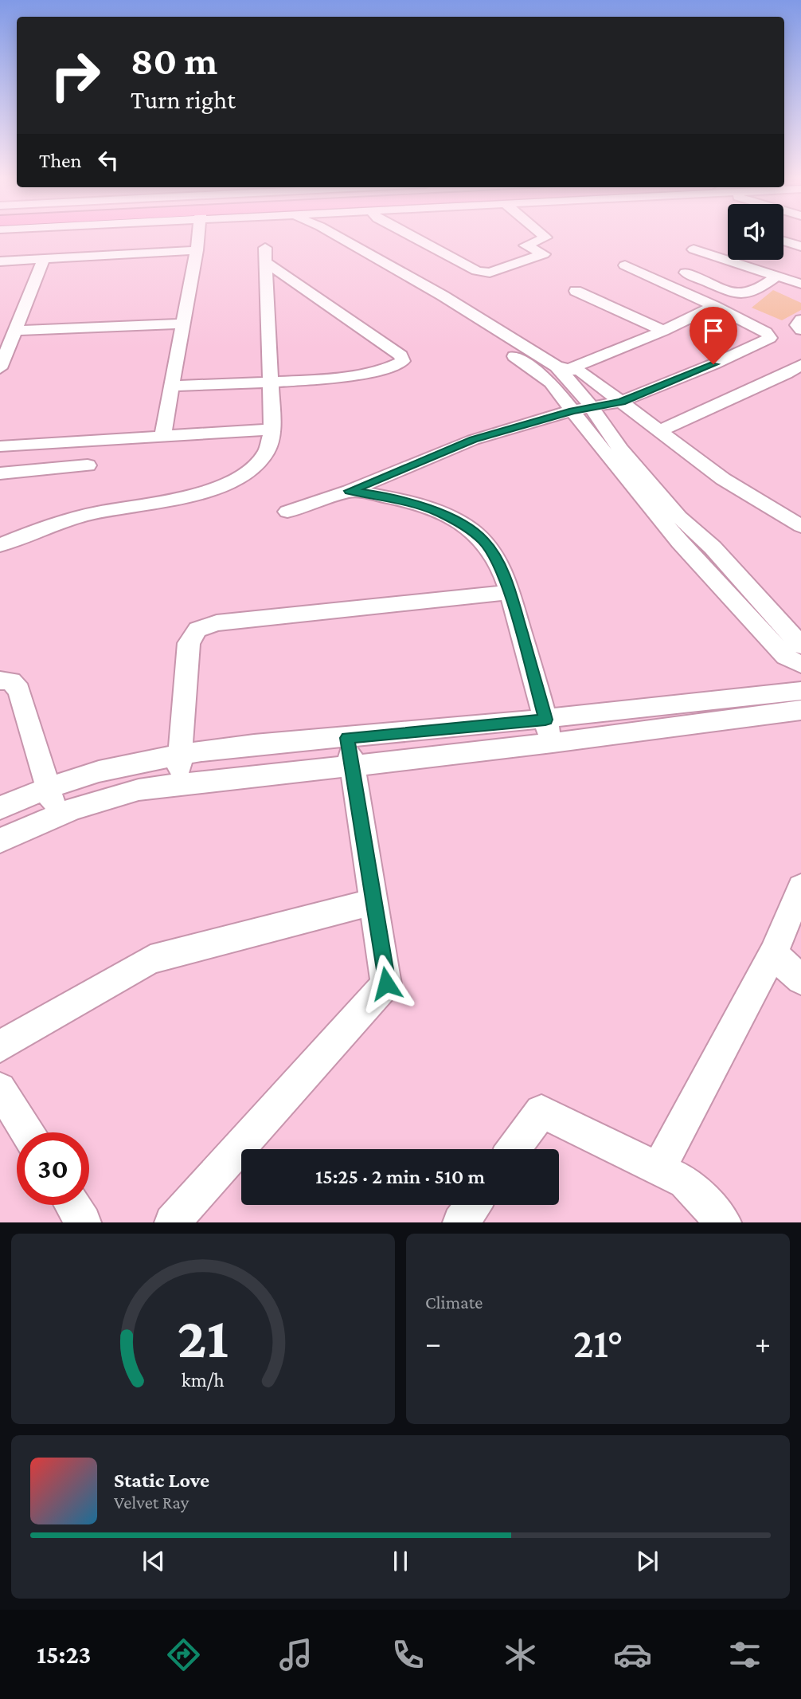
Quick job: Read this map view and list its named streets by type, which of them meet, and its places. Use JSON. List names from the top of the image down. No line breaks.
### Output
{"page":{"turn":["80 m","Turn right"],"then":"Then","limit":"30","trip":"15:25 · 2 min · 510 m","tile":"Climate","heat":["−","21°","+"],"song":["Static Love","Velvet Ray"],"tabs":"15:23","gauge":["21","km/h"]}}
